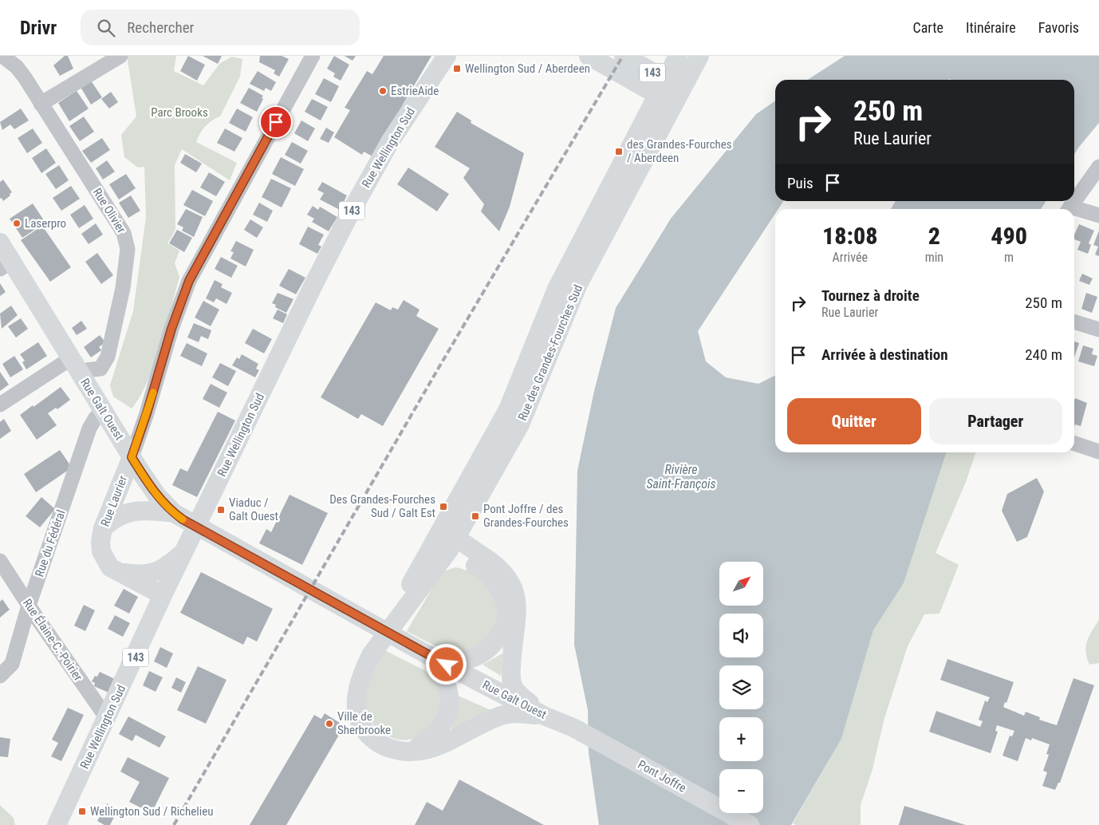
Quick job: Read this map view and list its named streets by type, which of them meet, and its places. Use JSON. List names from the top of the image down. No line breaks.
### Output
{"streets":{"main road":["143","Rue Wellington Sud","Rue des Grandes-Fourches Sud","Rue Galt Ouest","Rue Laurier","Pont Joffre"],"street":["Rue Olivier","Rue du Fédéral","Rue Élaine-C.-Poirier"]},"crossings":[["143","Rue des Grandes-Fourches Sud"],["Rue Wellington Sud","Rue Laurier"],["Rue Wellington Sud","Rue Élaine-C.-Poirier"],["Rue Olivier","Rue Galt Ouest"],["Rue des Grandes-Fourches Sud","Rue Galt Ouest"],["Rue Galt Ouest","Rue Laurier"],["Rue Galt Ouest","Rue du Fédéral"],["Rue Galt Ouest","Pont Joffre"],["Rue du Fédéral","Rue Élaine-C.-Poirier"]],"water":["Rivière Saint-François"],"parks":["Parc Brooks"],"places":{"transit":["Wellington Sud / Aberdeen","des Grandes-Fourches / Aberdeen","Des Grandes-Fourches Sud / Galt Est","Viaduc / Galt Ouest","Pont Joffre / des Grandes-Fourches","Wellington Sud / Richelieu"],"other":["EstrieAide","Laserpro","Ville de Sherbrooke"]},"north":"top right","page":{"header":"Drivr","search":"Rechercher","nav":["Carte","Itinéraire","Favoris"],"turn":["250 m","Rue Laurier"],"then":"Puis","eta":["18:08","Arrivée","2","min","490","m"],"list":[{"name":"Tournez à droite","note":"Rue Laurier","value":"250 m"},{"name":"Arrivée à destination","value":"240 m"}],"buttons":["Quitter","Partager"],"map_buttons":["+","−"]}}
